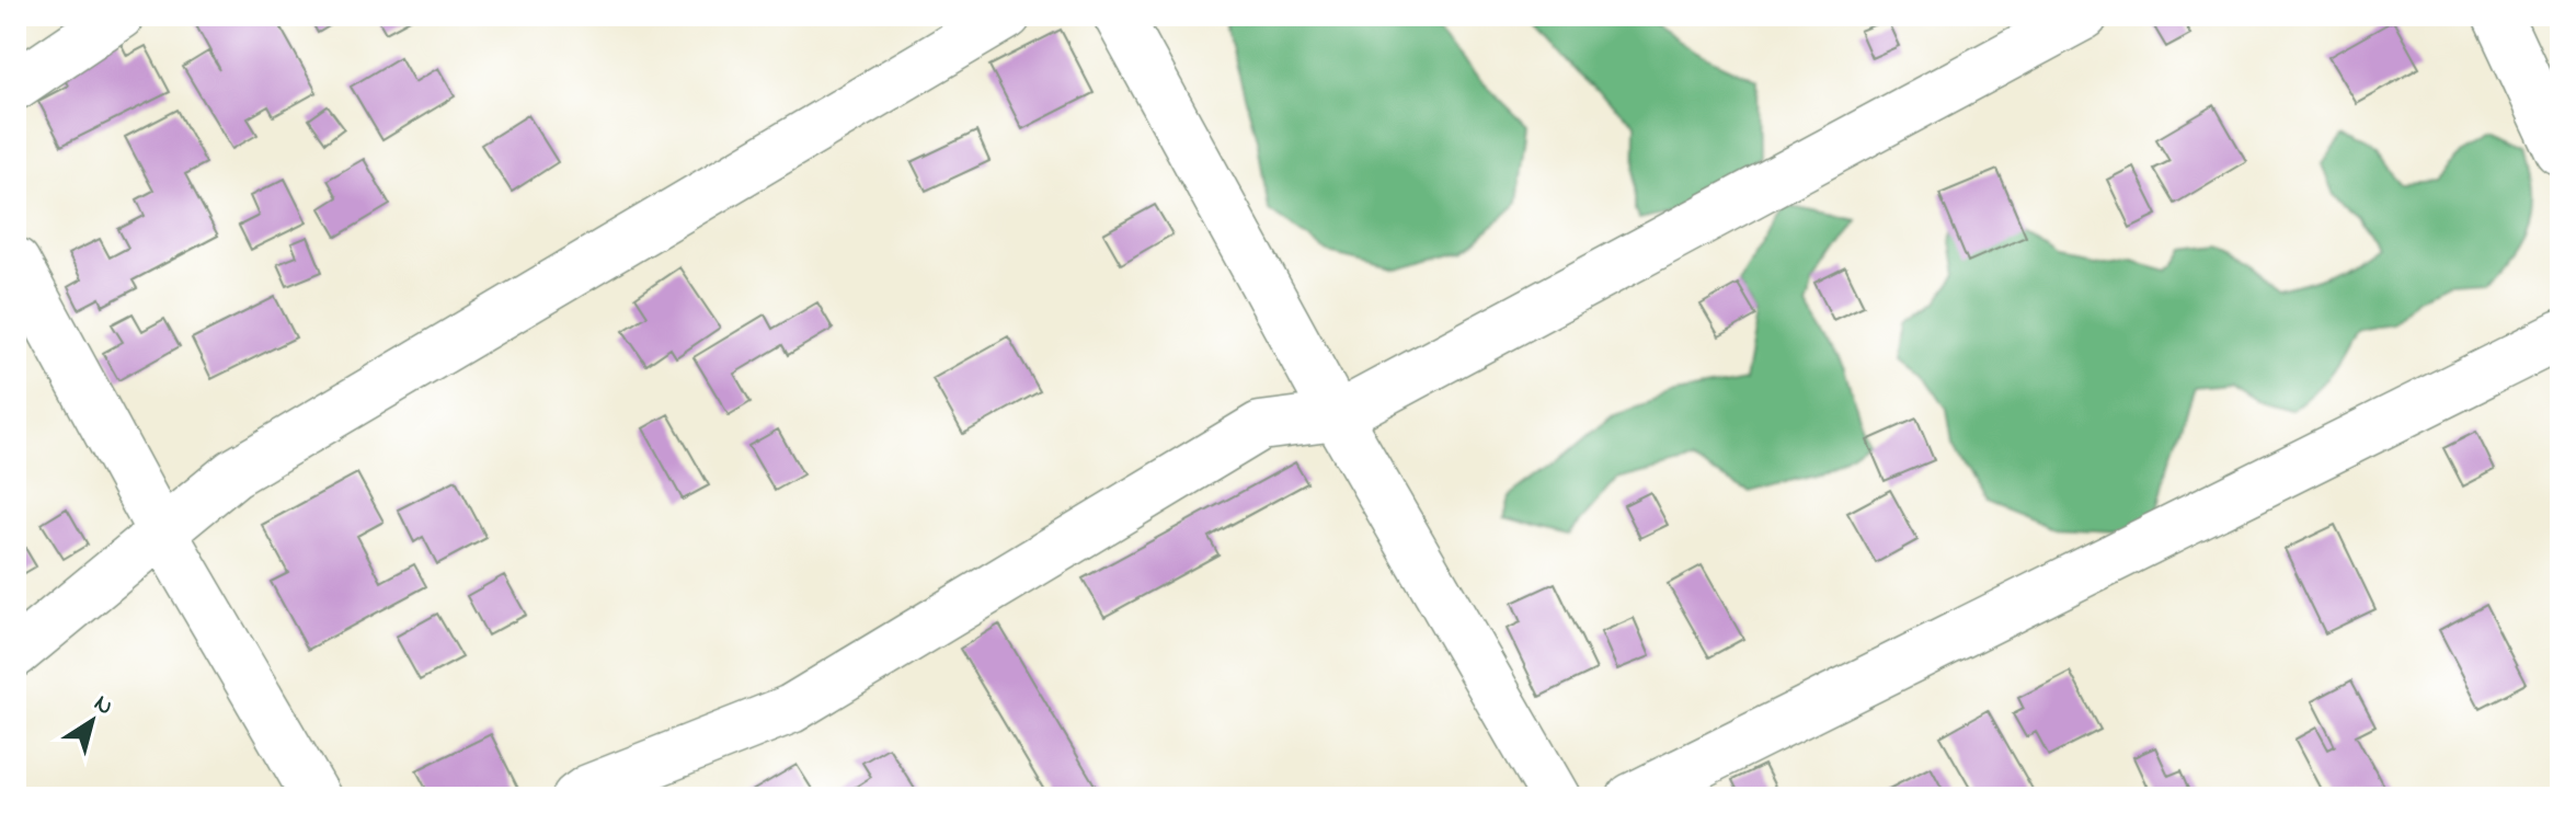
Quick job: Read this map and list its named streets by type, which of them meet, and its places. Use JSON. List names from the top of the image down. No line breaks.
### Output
{"north":"top right"}
